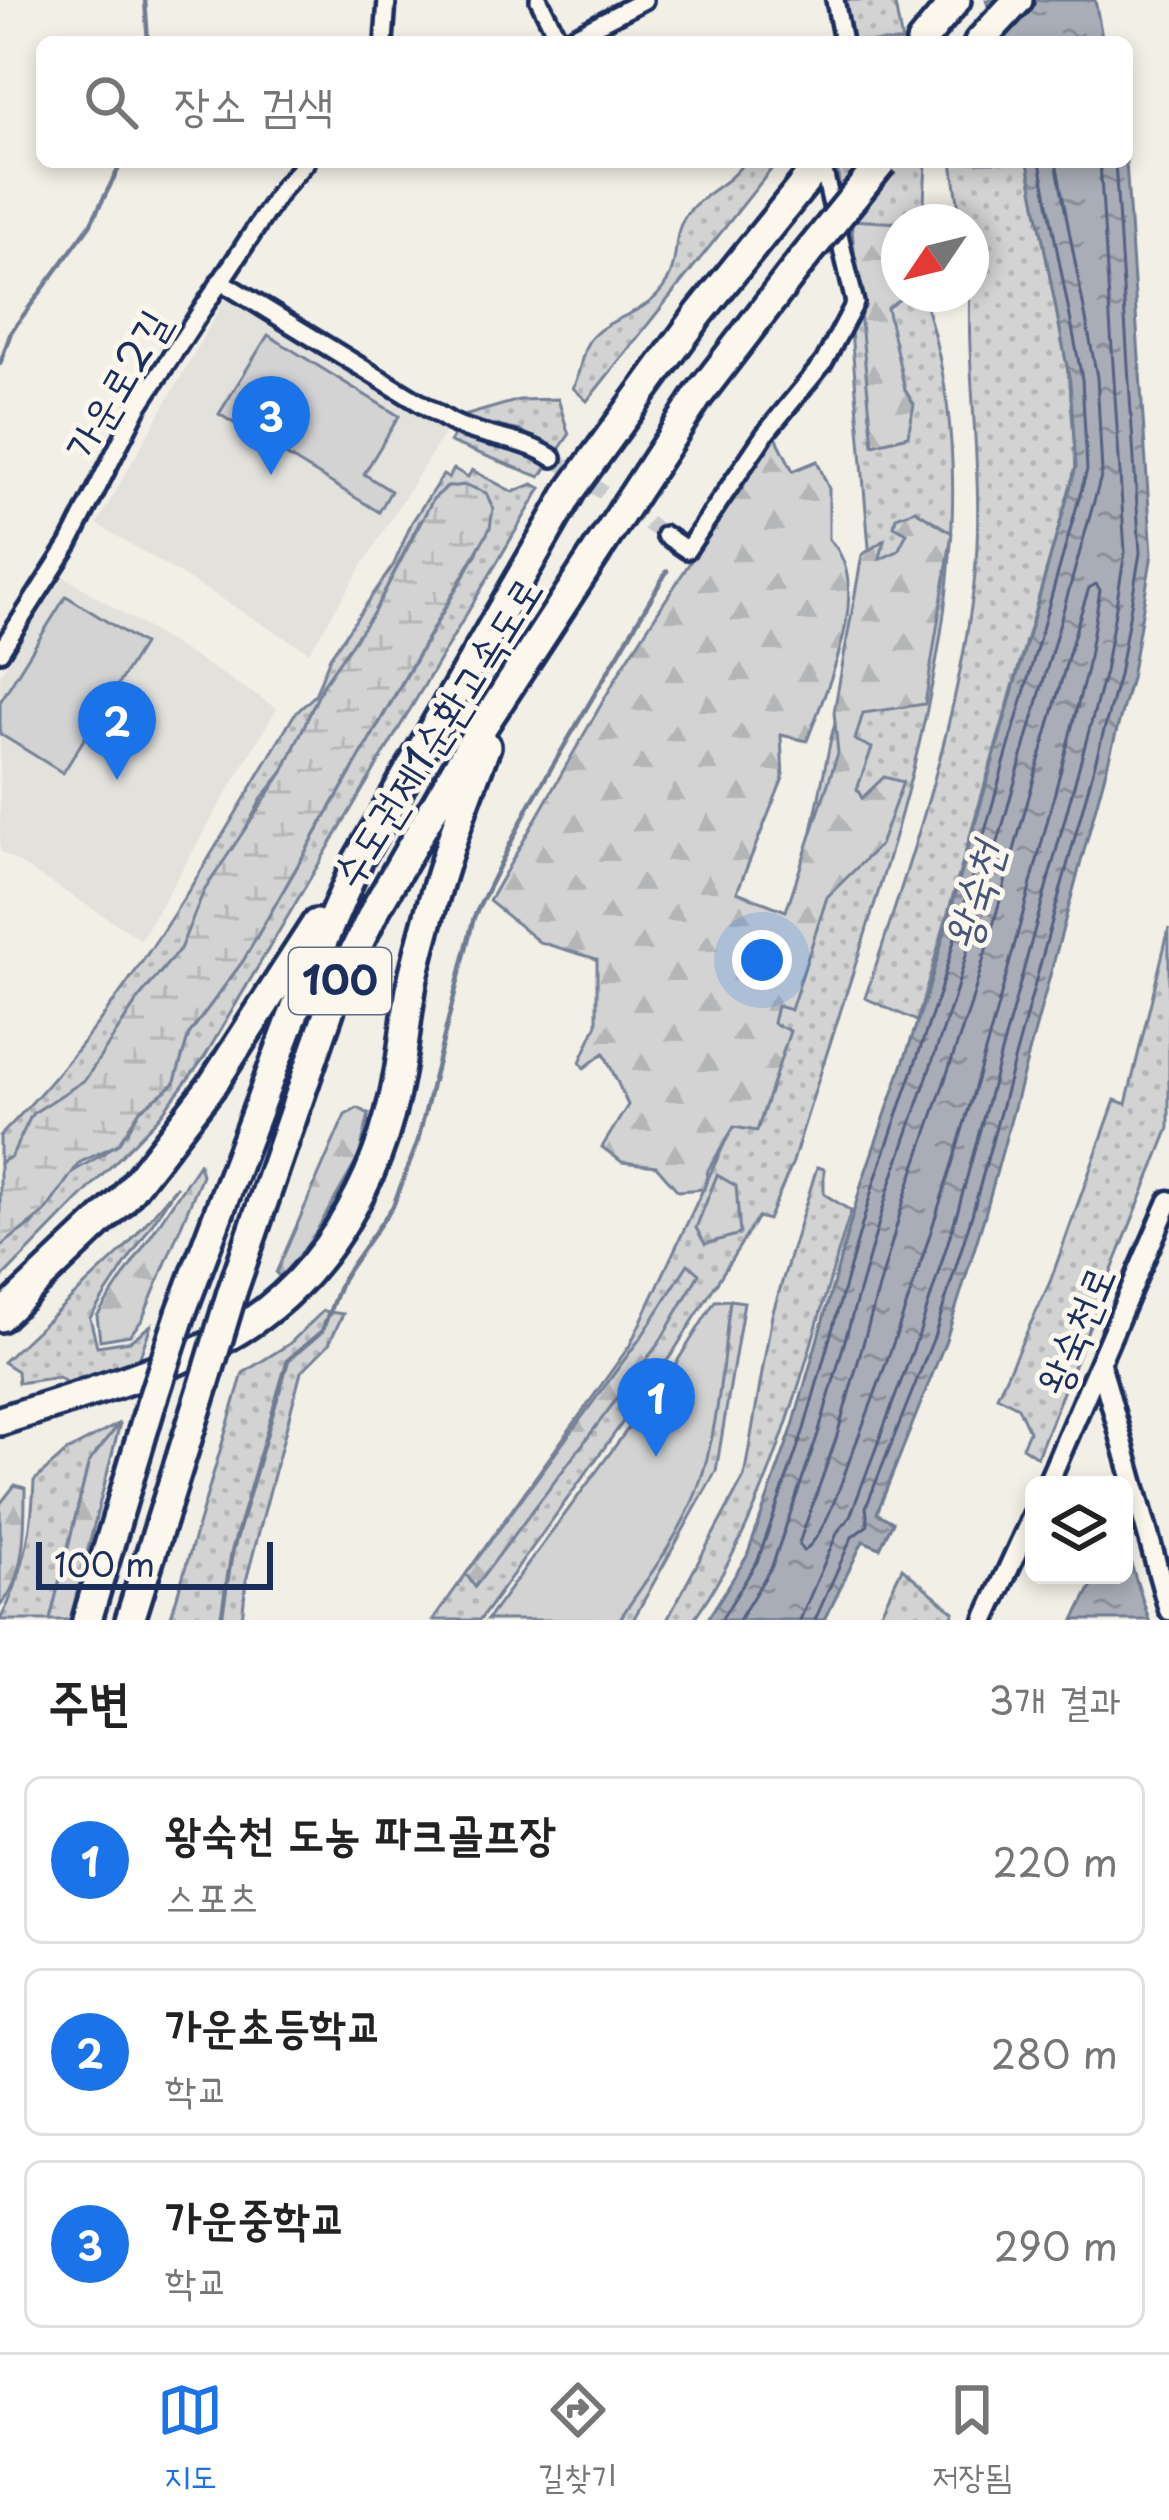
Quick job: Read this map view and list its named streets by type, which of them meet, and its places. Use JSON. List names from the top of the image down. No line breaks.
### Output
{"streets":{"highway":["수도권제1순환고속도로","100"],"street":["가운로2길","왕숙천로"]},"water":["왕숙천"],"scale_bar":"100 m","north":"bottom left","page":{"search":"장소 검색","pins":["3","2","1"],"scale":"100 m","heading":["주변","3개 결과"],"list":[{"mark":"1","name":"왕숙천 도농 파크골프장","note":"스포츠","value":"220 m"},{"mark":"2","name":"가운초등학교","note":"학교","value":"280 m"},{"mark":"3","name":"가운중학교","note":"학교","value":"290 m"}],"nav":["지도","길찾기","저장됨"]}}
